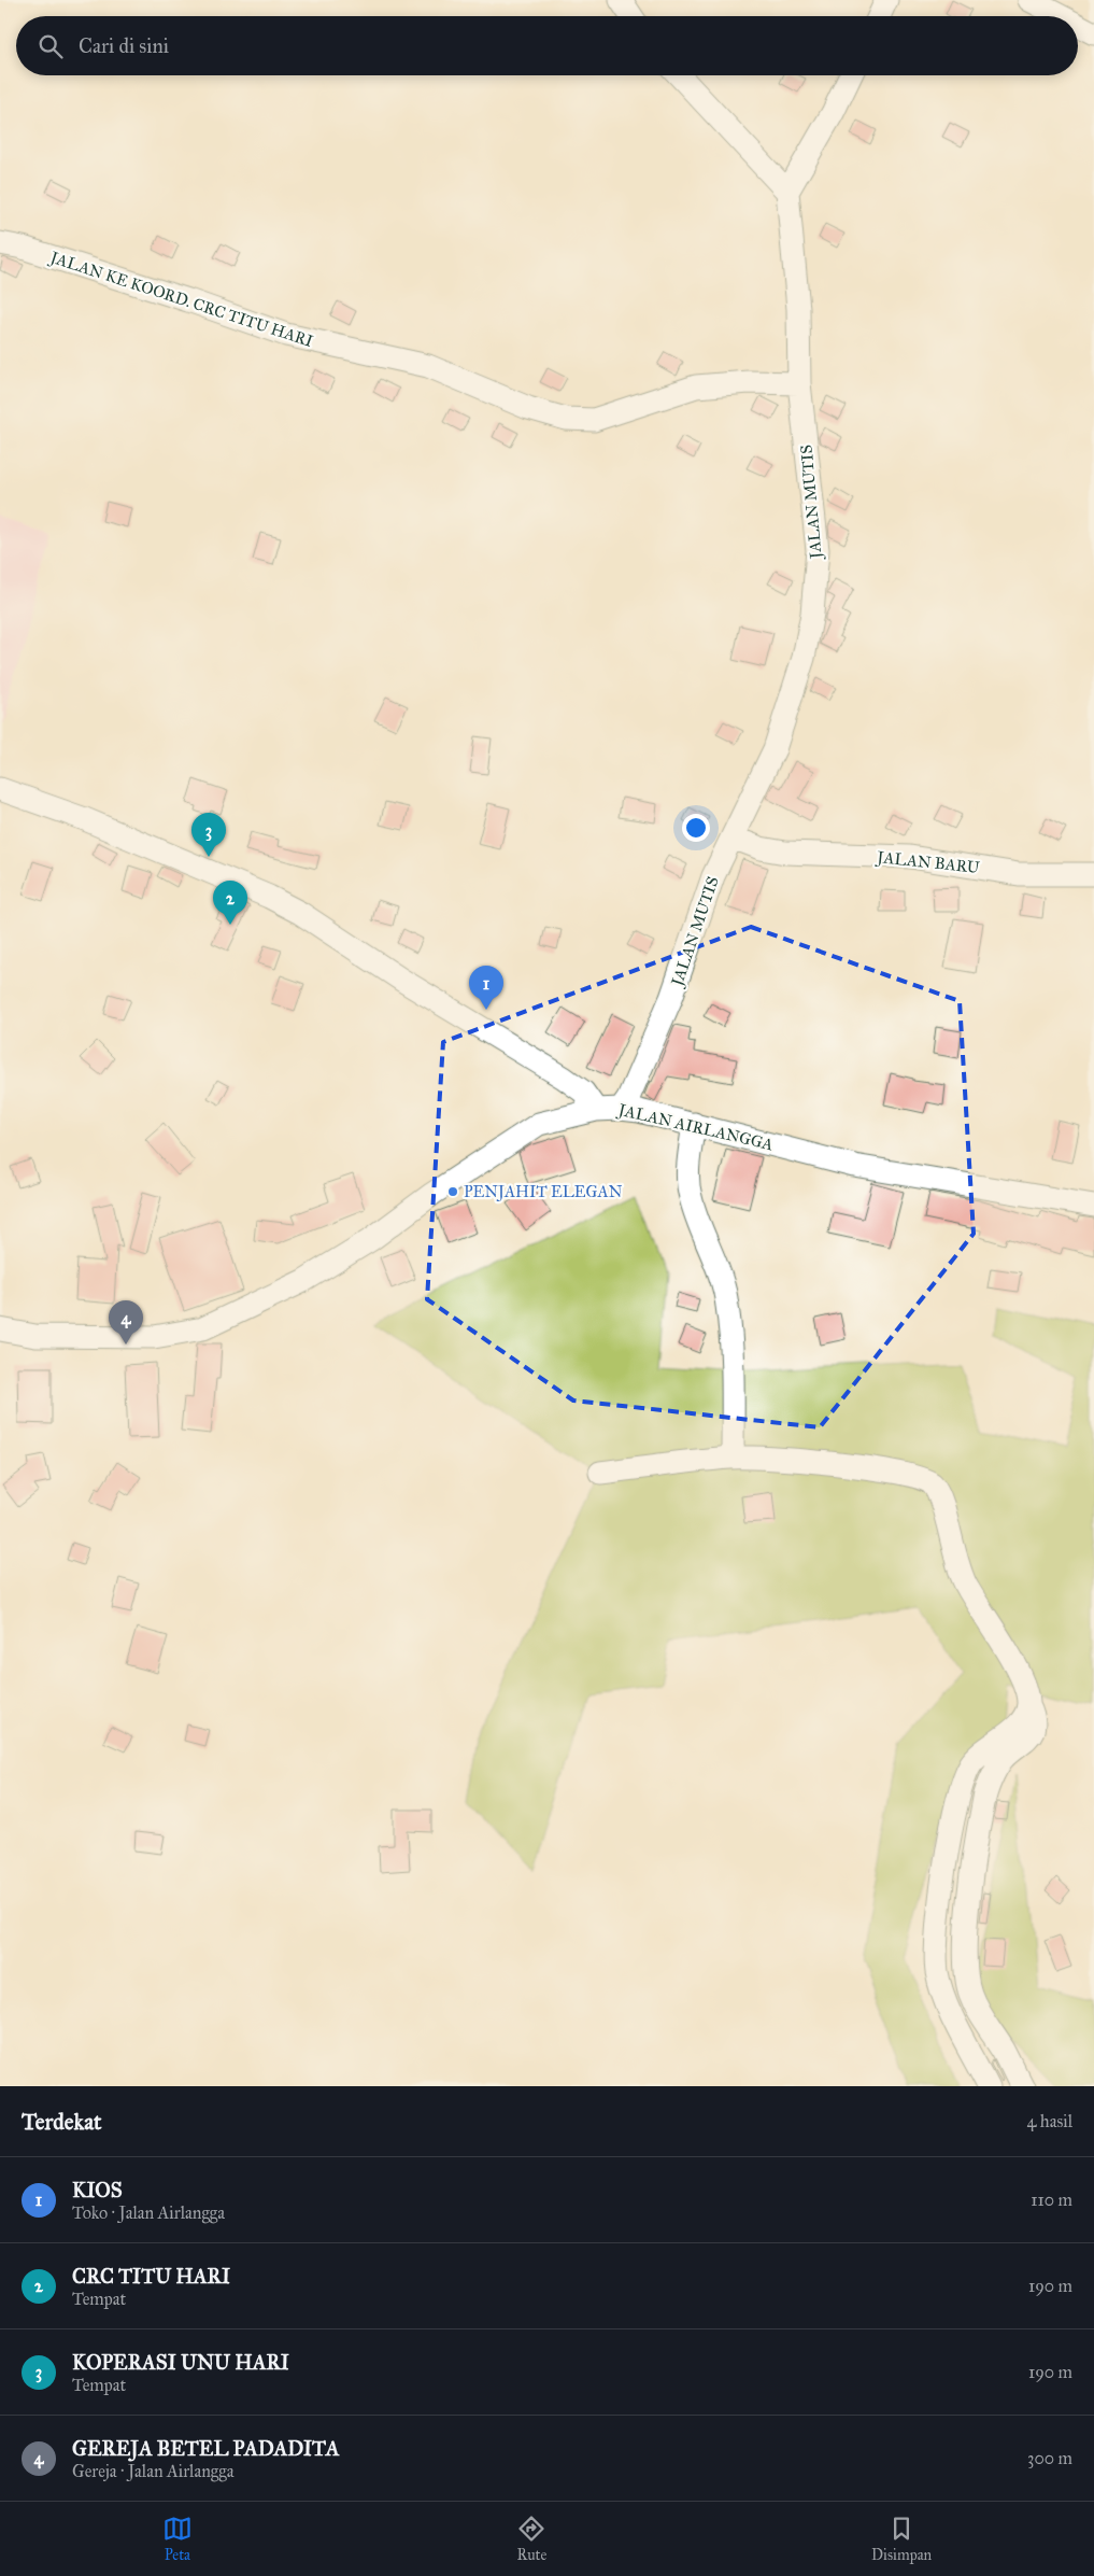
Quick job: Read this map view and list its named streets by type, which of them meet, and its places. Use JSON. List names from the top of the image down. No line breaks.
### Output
{"streets":{"street":["JALAN KE KOORD. CRC TITU HARI","JALAN MUTIS","JALAN BARU","JALAN AIRLANGGA"]},"crossings":[["JALAN KE KOORD. CRC TITU HARI","JALAN MUTIS"],["JALAN MUTIS","JALAN BARU"],["JALAN MUTIS","JALAN AIRLANGGA"]],"places":["PENJAHIT ELEGAN"],"page":{"search":"Cari di sini","pins":["3","2","1","4"],"heading":["Terdekat","4 hasil"],"list":[{"mark":"1","name":"KIOS","note":"Toko · Jalan Airlangga","value":"110 m"},{"mark":"2","name":"CRC TITU HARI","note":"Tempat","value":"190 m"},{"mark":"3","name":"KOPERASI UNU HARI","note":"Tempat","value":"190 m"},{"mark":"4","name":"GEREJA BETEL PADADITA","note":"Gereja · Jalan Airlangga","value":"300 m"}],"nav":["Peta","Rute","Disimpan"]}}
